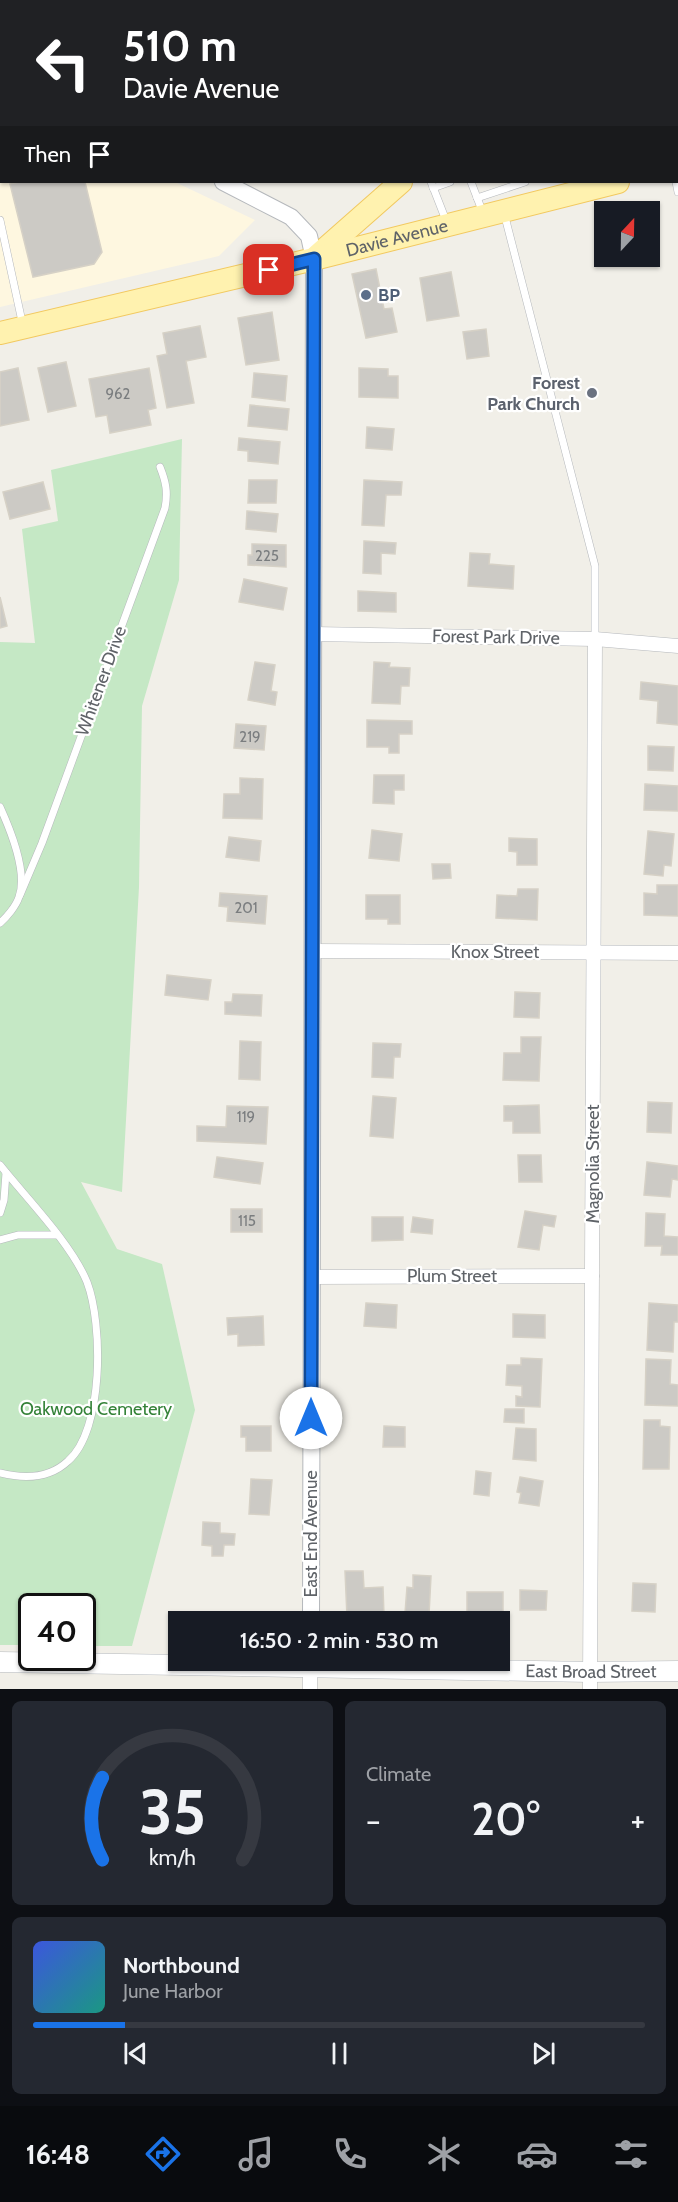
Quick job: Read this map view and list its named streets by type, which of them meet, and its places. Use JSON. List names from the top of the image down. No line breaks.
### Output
{"streets":{"main road":["Davie Avenue","East Broad Street"],"street":["Forest Park Drive","Knox Street","Magnolia Street","Plum Street","East End Avenue"],"lane":["Whitener Drive"]},"crossings":[["Davie Avenue","East End Avenue"],["Forest Park Drive","Magnolia Street"],["Forest Park Drive","East End Avenue"],["Knox Street","Magnolia Street"],["Knox Street","East End Avenue"],["Magnolia Street","Plum Street"],["Magnolia Street","East Broad Street"],["Plum Street","East End Avenue"]],"parks":["Oakwood Cemetery"],"places":["BP","Forest Park Church"],"house_numbers":["962","225","219","201","119","115"],"north":"top","page":{"turn":["510 m","Davie Avenue"],"then":"Then","limit":"40","trip":"16:50 · 2 min · 530 m","tile":"Climate","heat":["−","20°","+"],"song":["Northbound","June Harbor"],"tabs":"16:48","gauge":["35","km/h"]}}
